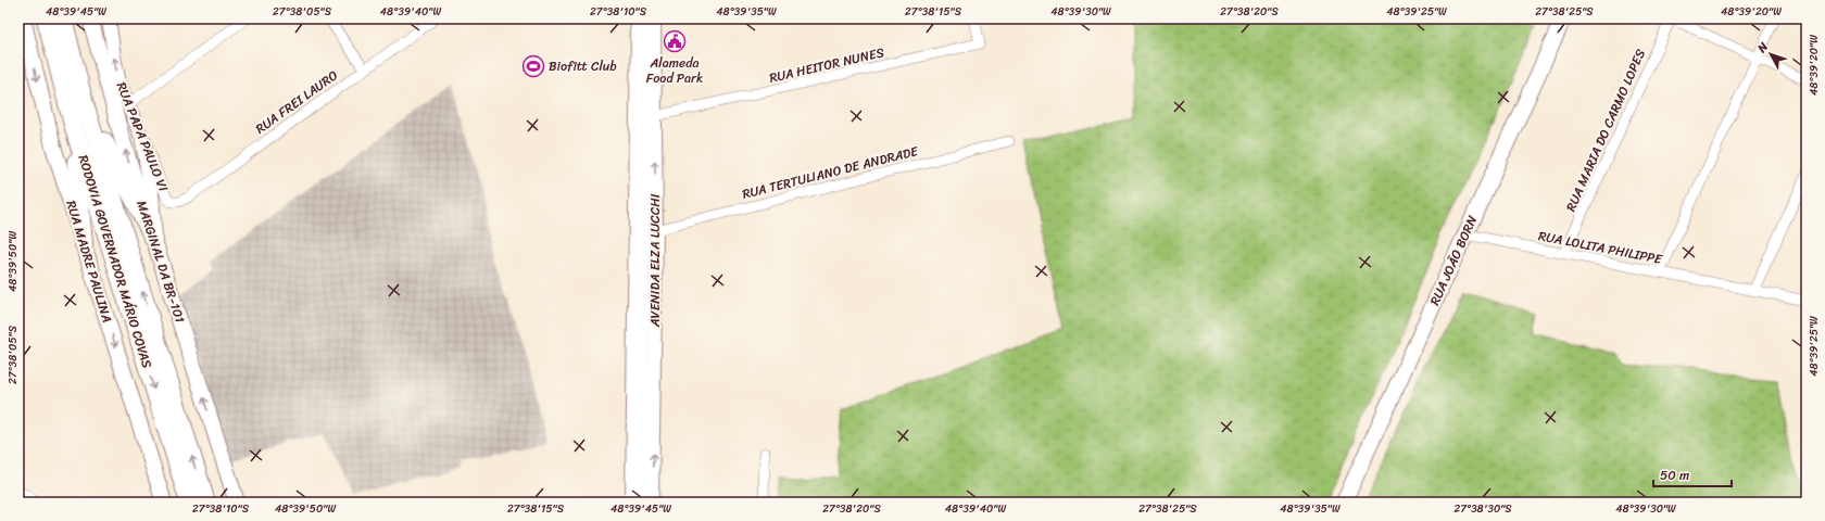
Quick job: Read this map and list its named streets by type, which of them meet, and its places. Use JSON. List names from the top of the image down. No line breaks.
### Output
{"streets":{"highway":["RODOVIA GOVERNADOR MÁRIO COVAS"],"main road":["RUA PAPA PAULO VI","AVENIDA ELZA LUCCHI","RUA JOÃO BORN","RUA MADRE PAULINA","MARGINAL DA BR-101"],"street":["RUA HEITOR NUNES","RUA FREI LAURO","RUA MARIA DO CARMO LOPES","RUA TERTULIANO DE ANDRADE","RUA LOLITA PHILIPPE"]},"crossings":[["RUA HEITOR NUNES","AVENIDA ELZA LUCCHI"],["RUA FREI LAURO","RUA PAPA PAULO VI"],["RUA MARIA DO CARMO LOPES","RUA LOLITA PHILIPPE"],["RUA TERTULIANO DE ANDRADE","AVENIDA ELZA LUCCHI"],["RUA LOLITA PHILIPPE","RUA JOÃO BORN"]],"one_way":["RUA PAPA PAULO VI","RUA MADRE PAULINA","MARGINAL DA BR-101"],"places":{"public building":["Alameda Food Park"],"sports":["Biofitt Club"]},"scale_bar":"50 m","north":"top left","coordinates":["48°39'45\"W","27°38'05\"S","48°39'40\"W","27°38'10\"S","48°39'35\"W","27°38'15\"S","48°39'30\"W","27°38'20\"S","48°39'25\"W","27°38'25\"S","48°39'20\"W","48°39'50\"W","27°38'30\"S"]}
